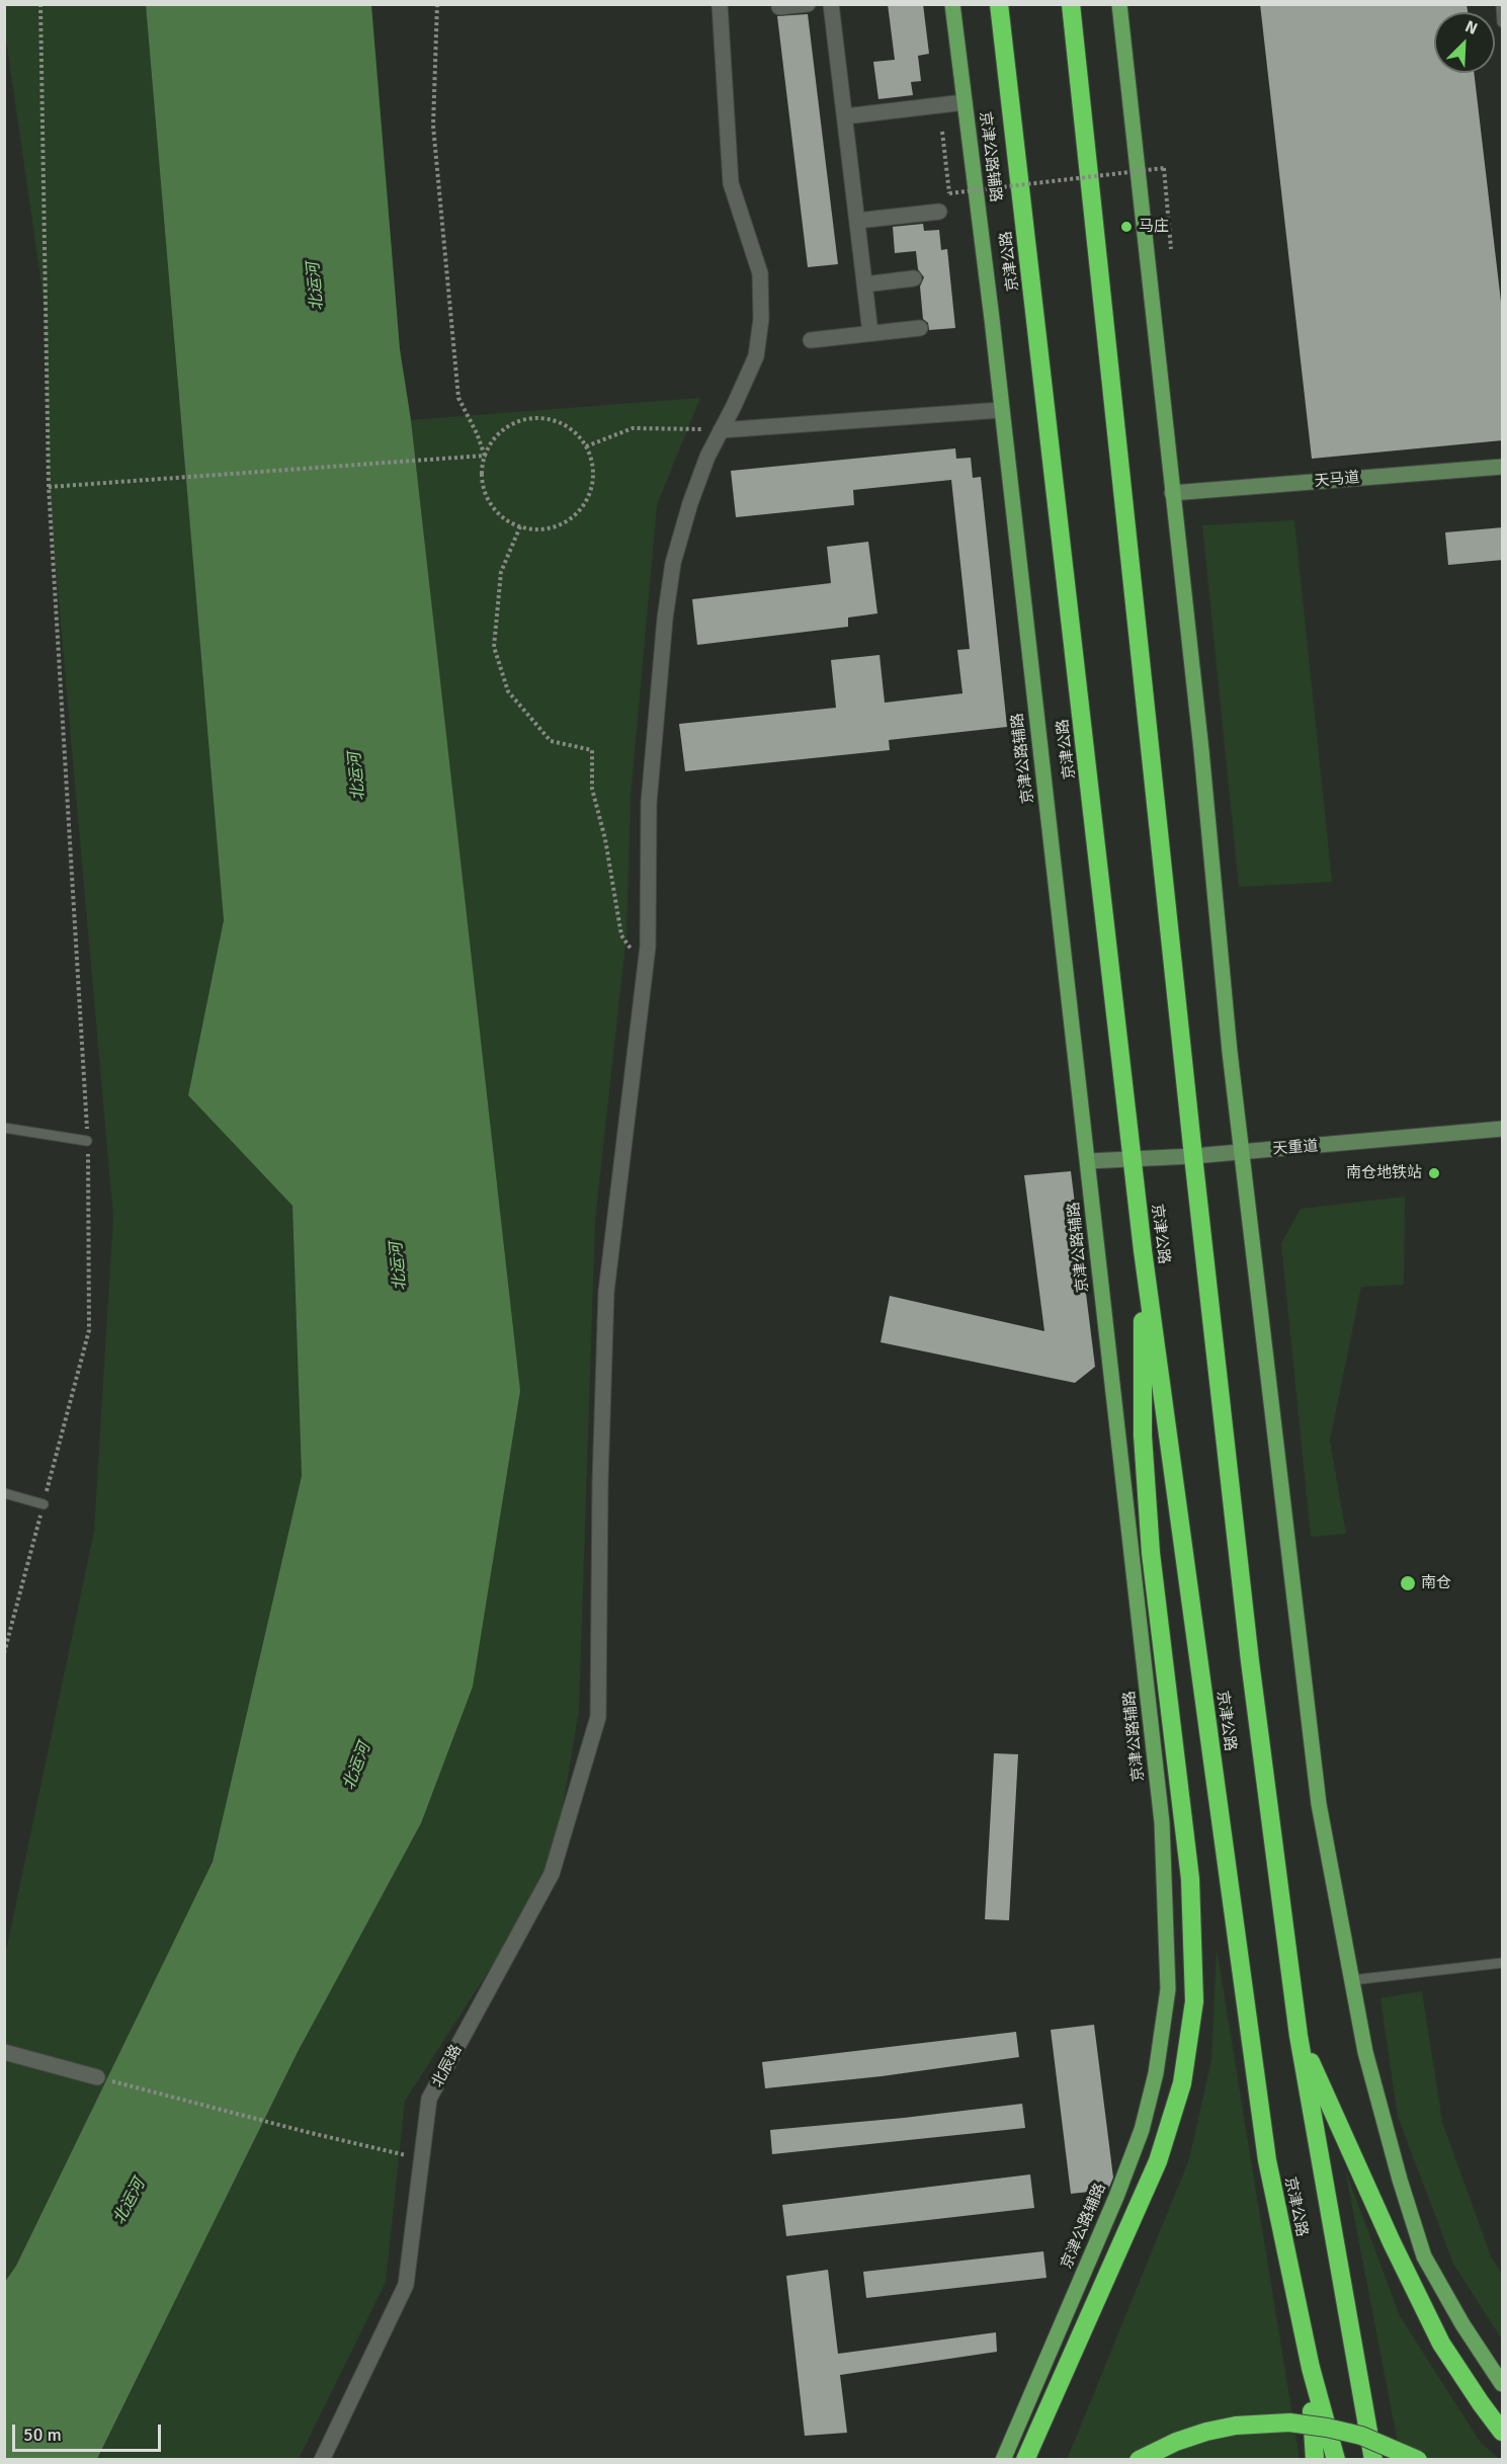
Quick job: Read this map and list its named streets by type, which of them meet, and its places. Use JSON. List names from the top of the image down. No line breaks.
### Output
{"streets":{"highway":["京津公路"],"main road":["京津公路辅路"],"street":["天马道","天重道","北辰路"]},"crossings":[["京津公路辅路","天重道"],["京津公路","天重道"]],"water":["北运河"],"places":["马庄","南仓地铁站","南仓"],"scale_bar":"50 m","north":"top right"}
